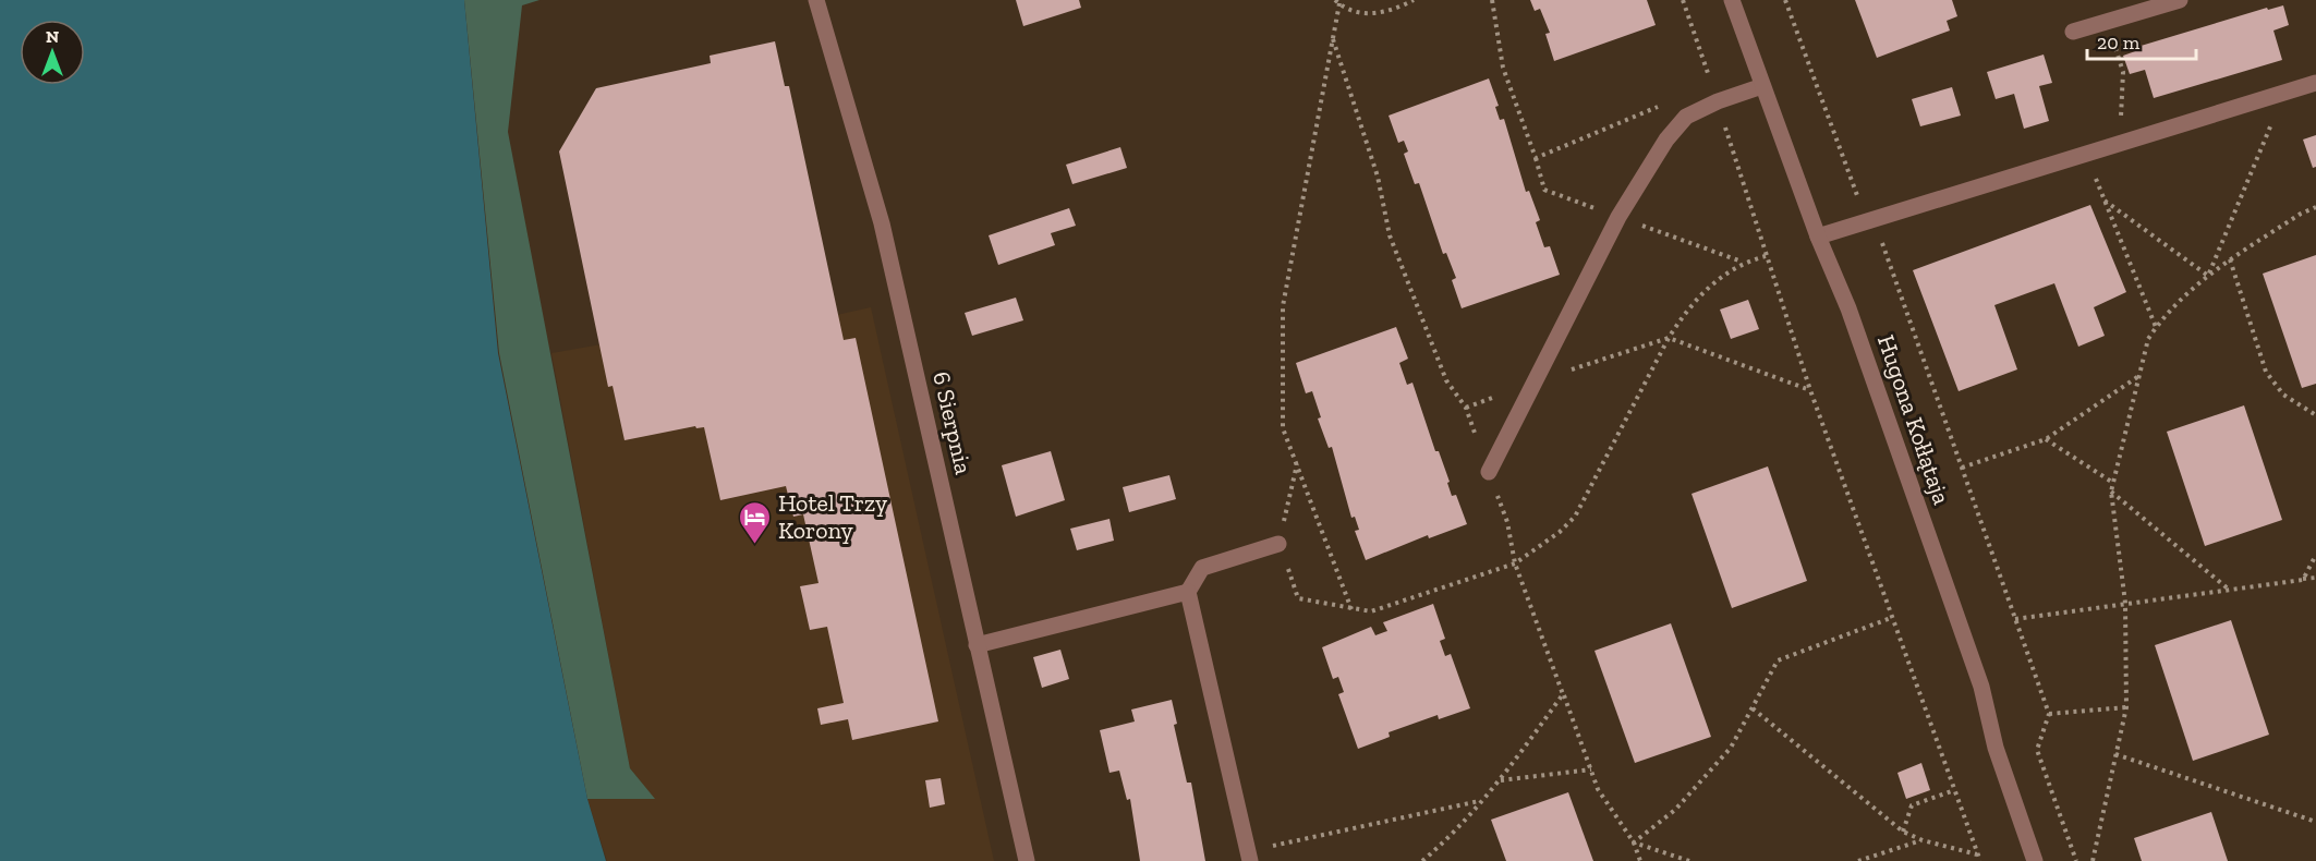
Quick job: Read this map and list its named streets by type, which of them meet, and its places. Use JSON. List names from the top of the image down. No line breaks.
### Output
{"streets":{"street":["Hugona Kołłątaja","6 Sierpnia"]},"places":{"hotel":["Hotel Trzy Korony"]},"scale_bar":"20 m","north":"top"}
